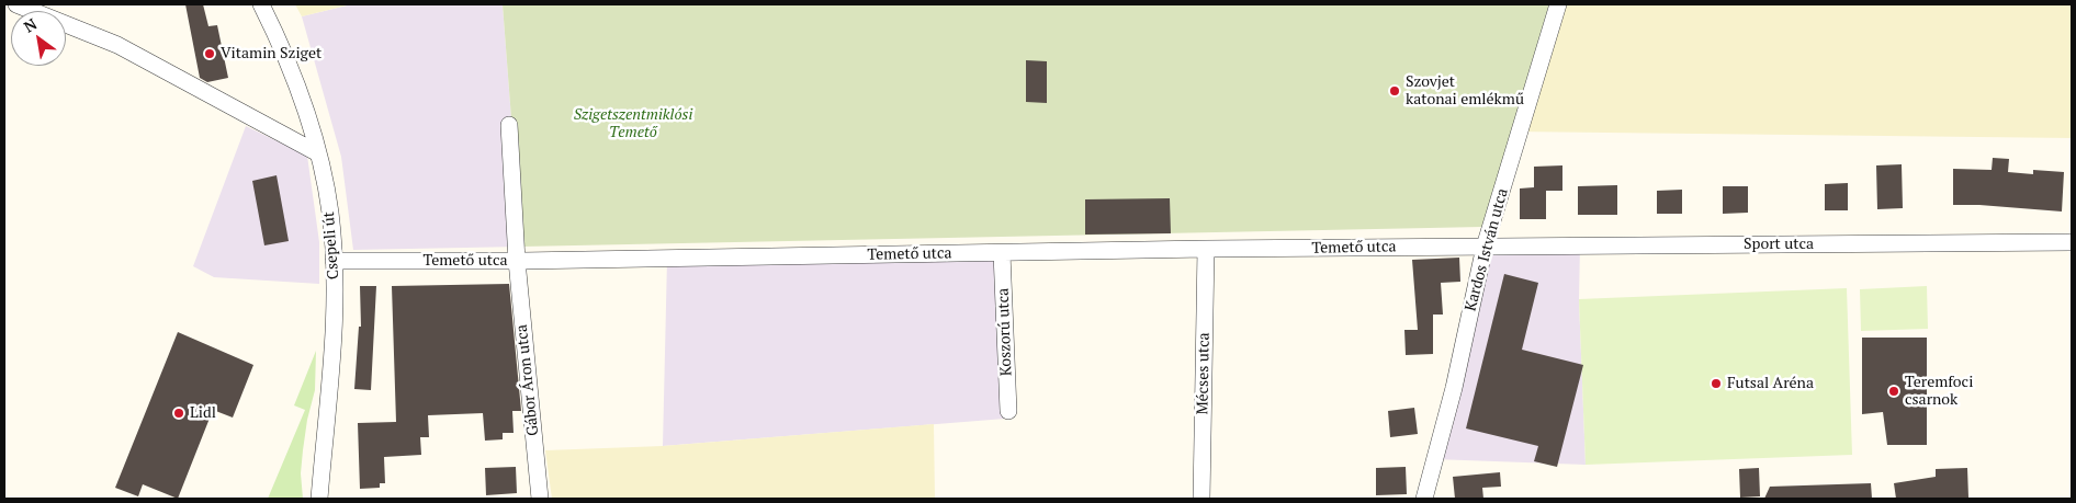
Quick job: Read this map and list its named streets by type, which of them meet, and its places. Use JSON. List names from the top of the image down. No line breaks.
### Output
{"streets":{"street":["Sport utca","Csepeli út","Temető utca","Kardos István utca","Koszorú utca","Mécses utca","Gábor Áron utca"]},"crossings":[["Sport utca","Temető utca"],["Sport utca","Kardos István utca"],["Csepeli út","Temető utca"],["Temető utca","Kardos István utca"],["Temető utca","Koszorú utca"],["Temető utca","Mécses utca"],["Temető utca","Gábor Áron utca"]],"parks":["Szigetszentmiklósi Temető"],"places":["Vitamin Sziget","Szovjet katonai emlékmű","Futsal Aréna","Teremfoci csarnok","Lidl"],"north":"top left"}
